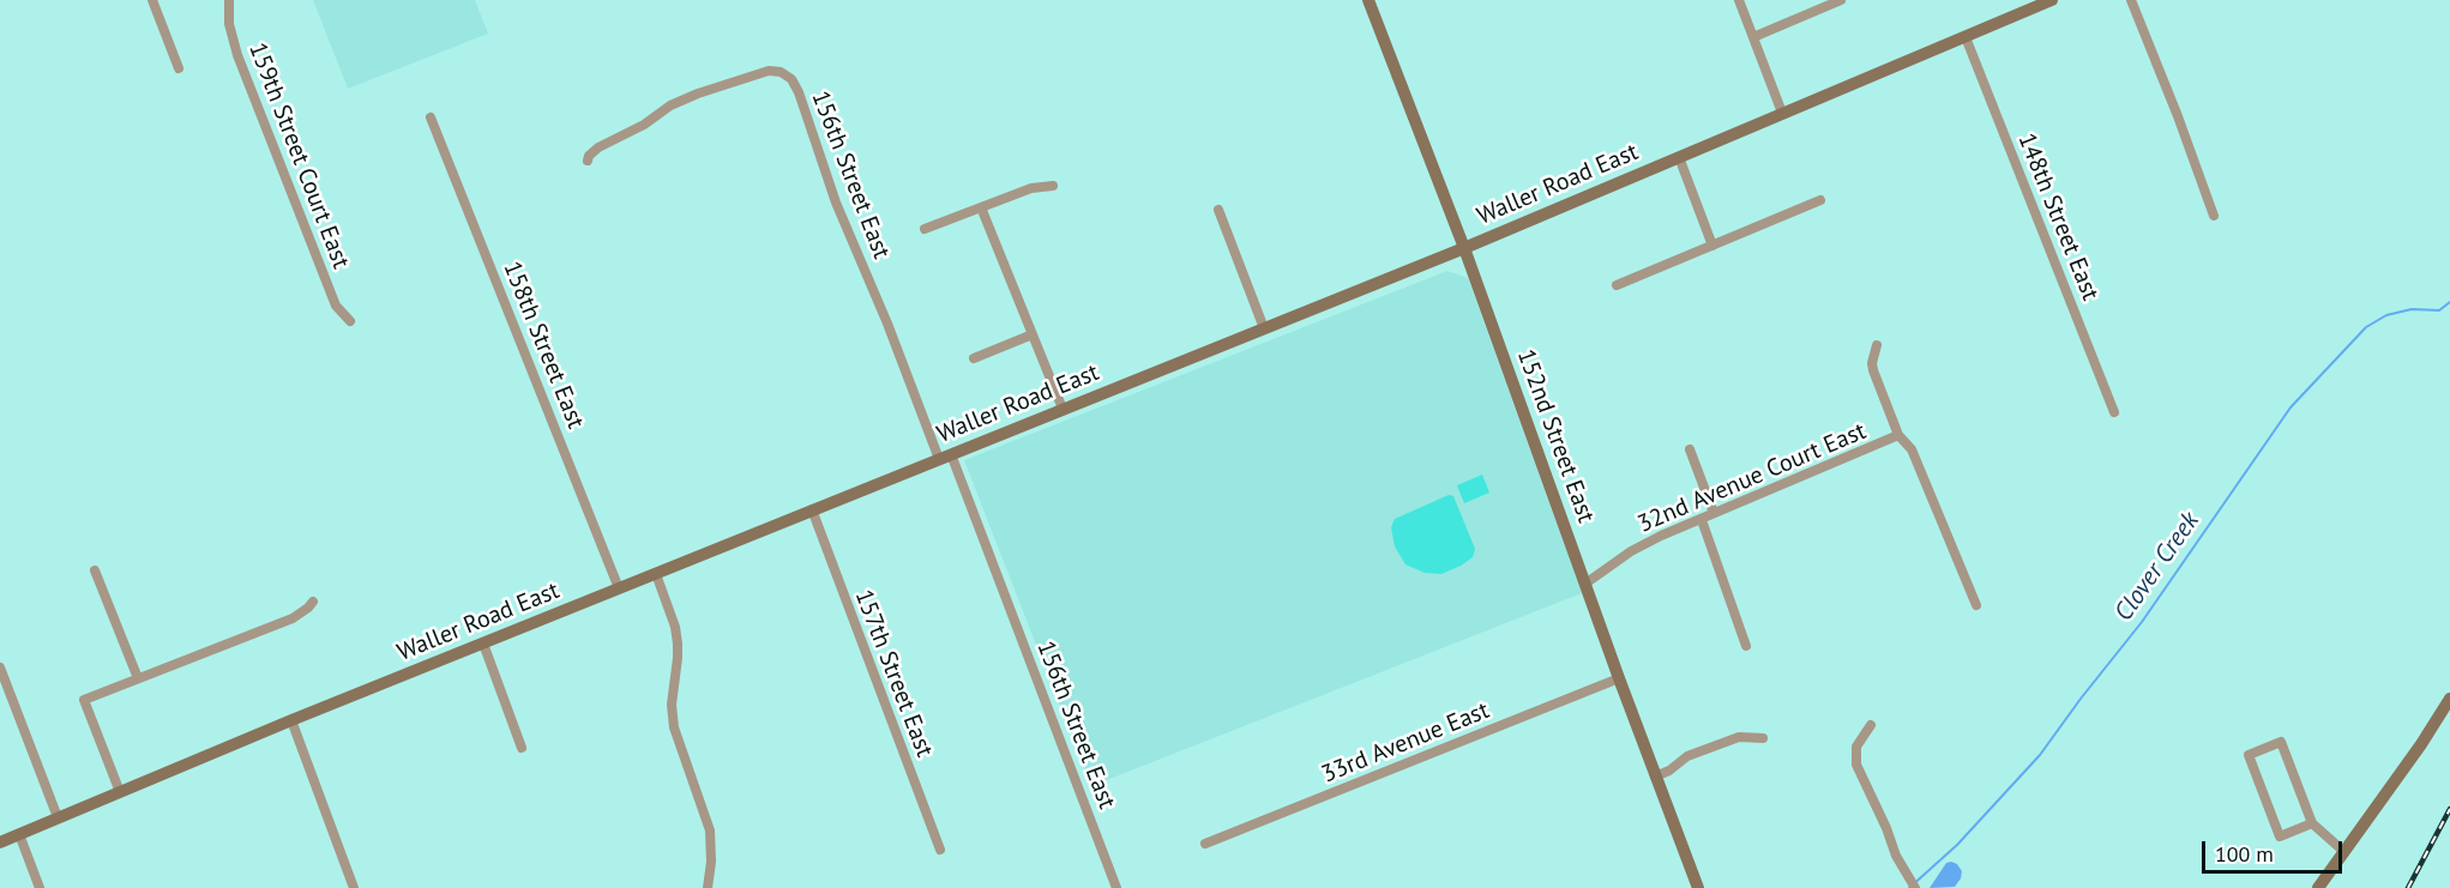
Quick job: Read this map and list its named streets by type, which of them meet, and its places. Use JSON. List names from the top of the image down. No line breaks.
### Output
{"streets":{"street":["159th Street Court East","156th Street East","Waller Road East","148th Street East","158th Street East","152nd Street East","32nd Avenue Court East","157th Street East","33rd Avenue East"]},"crossings":[["156th Street East","Waller Road East"],["Waller Road East","148th Street East"],["Waller Road East","158th Street East"],["Waller Road East","152nd Street East"],["Waller Road East","157th Street East"],["152nd Street East","32nd Avenue Court East"],["152nd Street East","33rd Avenue East"]],"water":["Clover Creek"],"scale_bar":"100 m"}
